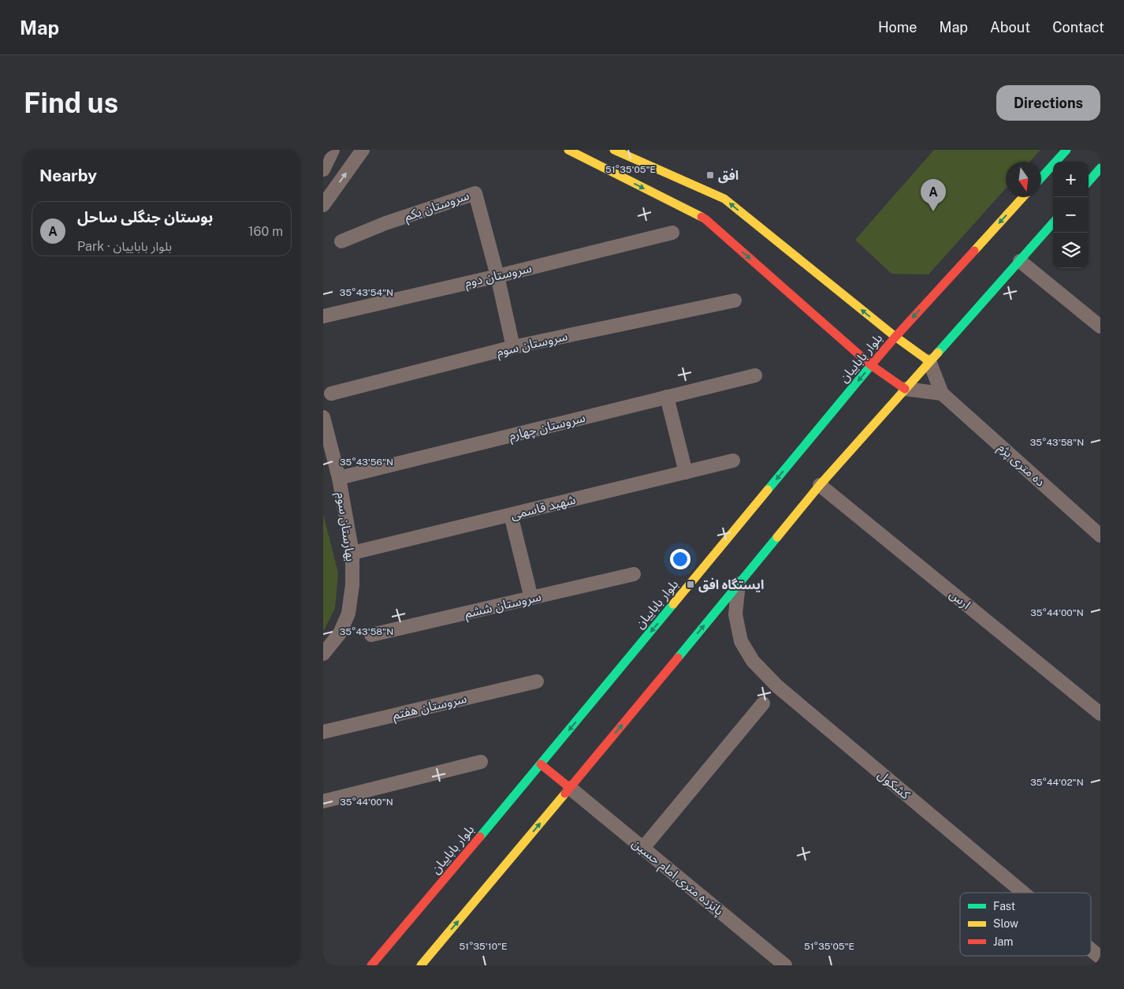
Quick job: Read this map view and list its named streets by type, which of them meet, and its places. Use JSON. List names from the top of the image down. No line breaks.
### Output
{"streets":{"main road":["بلوار باباییان"],"street":["سروستان یکم","سروستان دوم","سروستان سوم","سروستان چهارم","ده متری پژم","شهید قاسمی","بهارستان سوم","ارس","سروستان ششم","سروستان هفتم","کشکول","پانزده متری امام حسین"]},"crossings":[["سروستان یکم","سروستان دوم"],["سروستان چهارم","بهارستان سوم"],["شهید قاسمی","بهارستان سوم"]],"places":{"transit":["افق","ایستگاه افق"]},"legend":["Fast","Slow","Jam"],"north":"bottom","page":{"header":"Map","nav":["Home","Map","About","Contact"],"buttons":"Directions","title":"Find us","heading":"Nearby","map_buttons":["+","−"],"pins":"A","list":[{"mark":"A","name":"بوستان جنگلی ساحل","note":"Park · بلوار باباییان","value":"160 m"}]},"coordinates":["51°35'05\"E","35°43'54\"N","35°43'58\"N","35°43'56\"N","35°44'00\"N","35°44'02\"N","51°35'10\"E"]}
